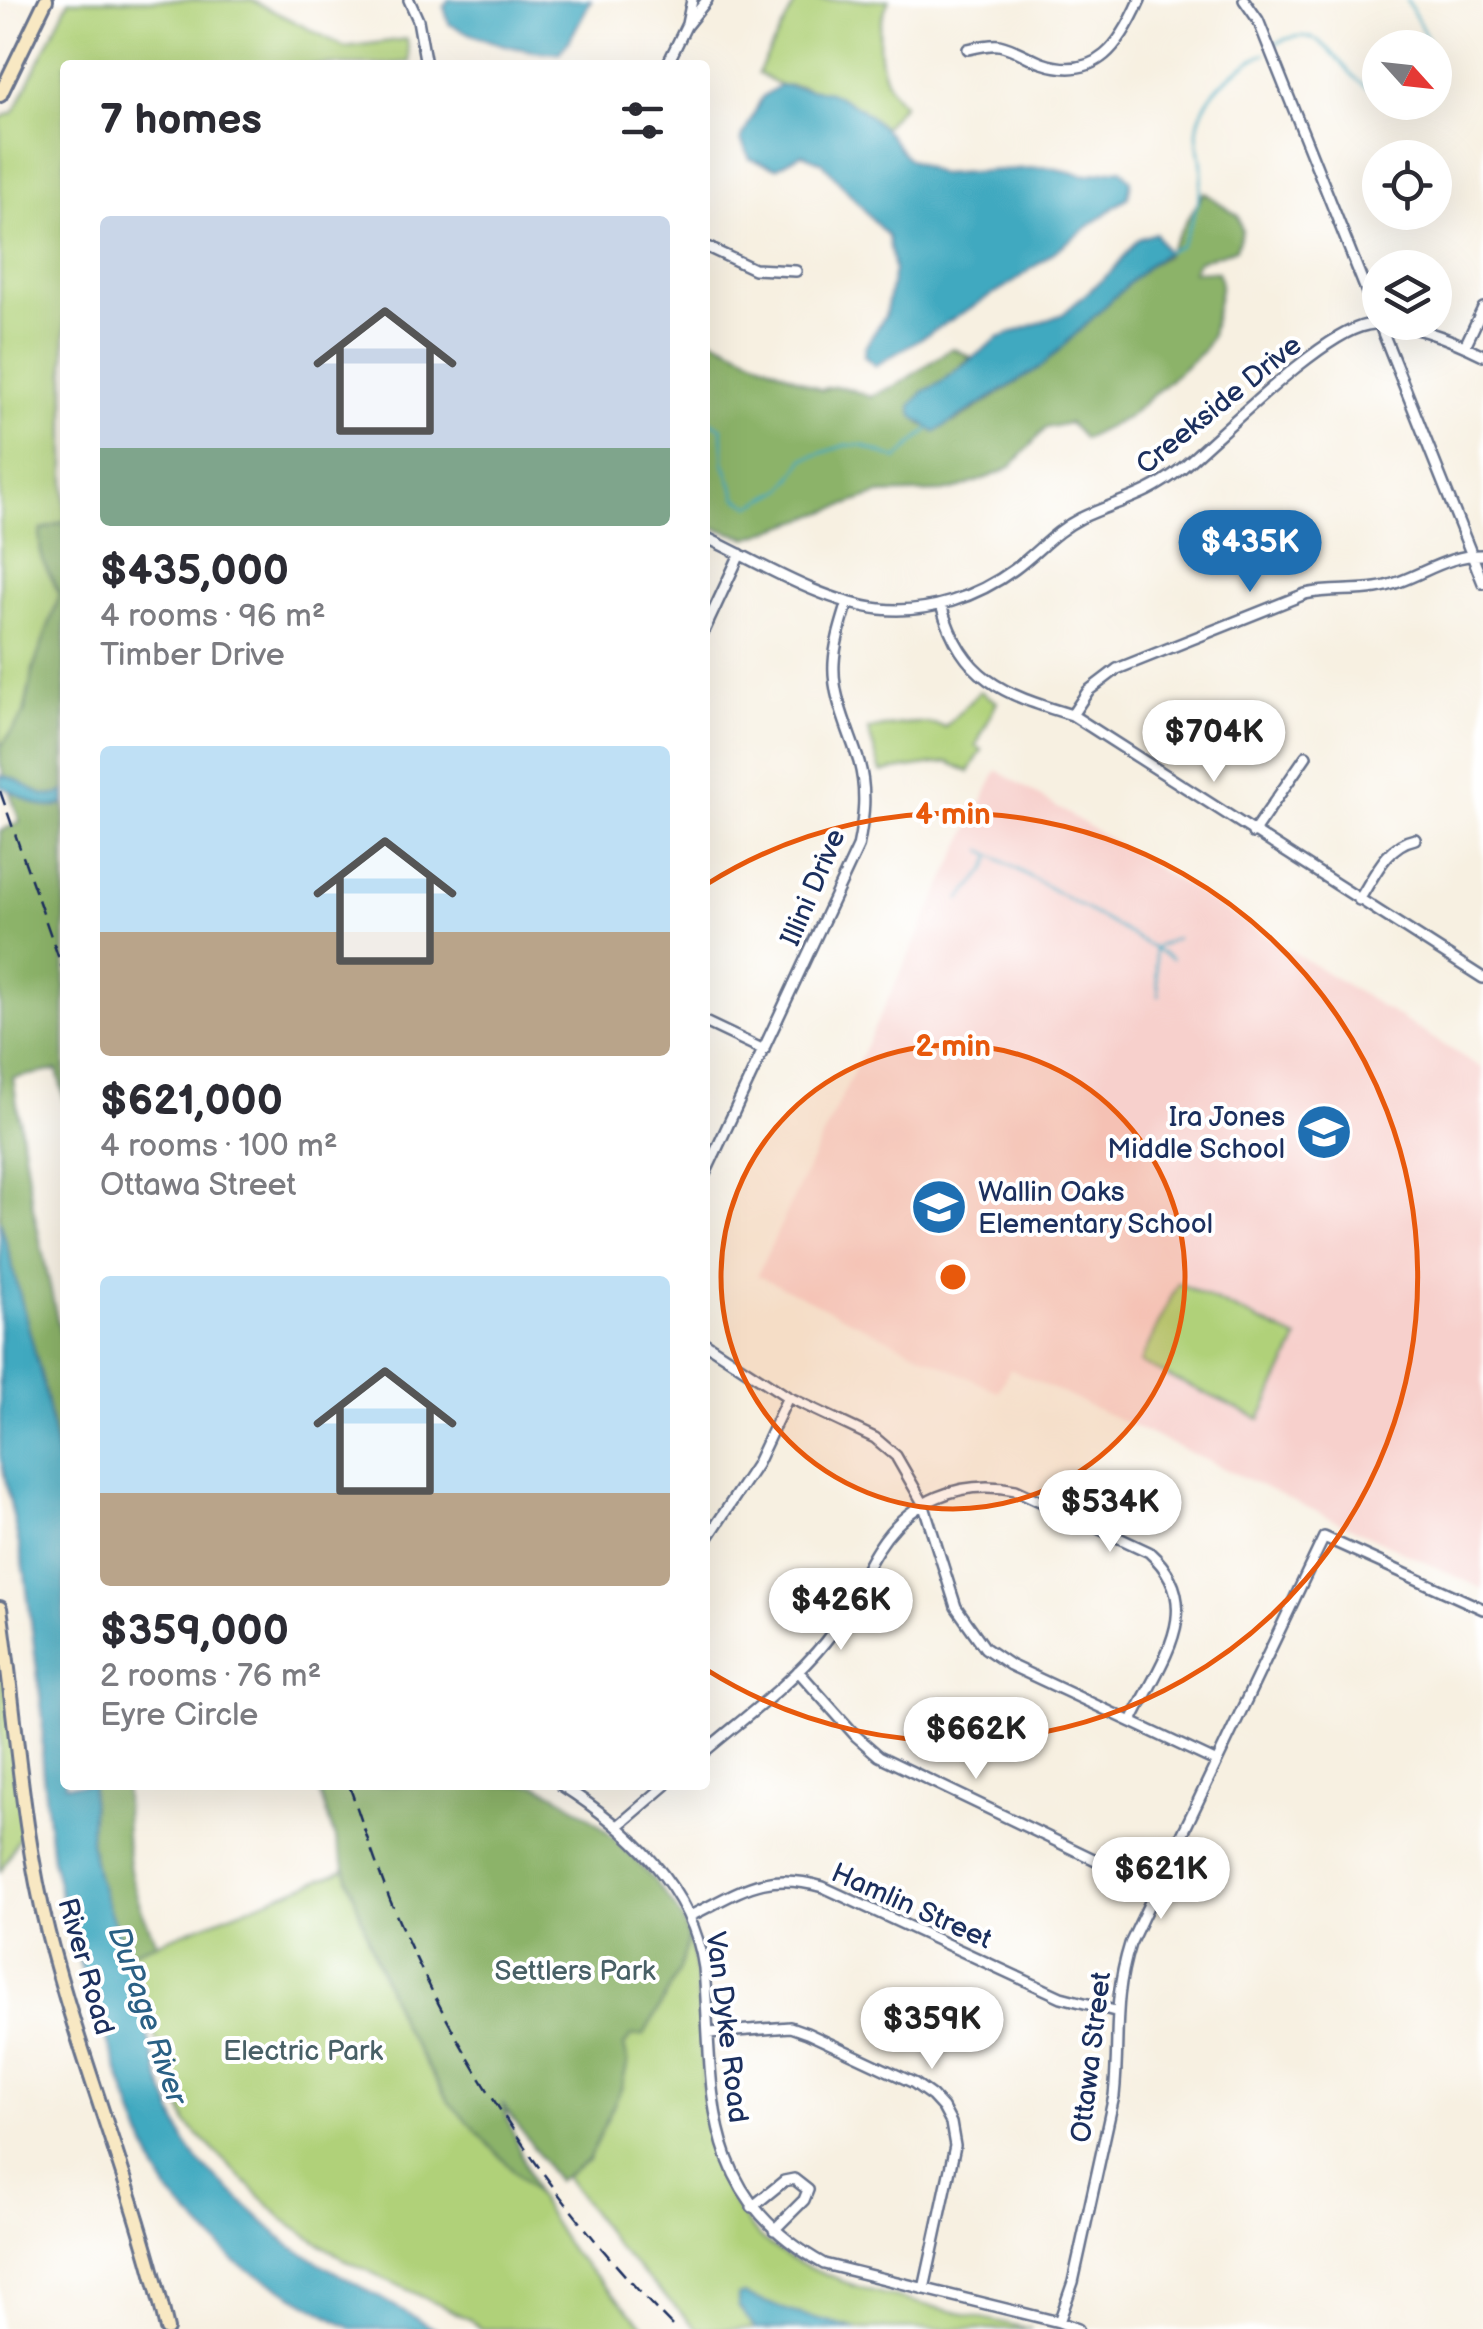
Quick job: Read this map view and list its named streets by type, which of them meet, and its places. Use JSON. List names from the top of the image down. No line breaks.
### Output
{"streets":{"street":["Creekside Drive","Illini Drive","Hamlin Street","River Road","Van Dyke Road","Ottawa Street"]},"crossings":[["Creekside Drive","Illini Drive"],["Hamlin Street","Van Dyke Road"],["Hamlin Street","Ottawa Street"],["Van Dyke Road","Ottawa Street"]],"water":["DuPage River"],"parks":["Settlers Park","Electric Park"],"places":{"school or university":["Ira Jones Middle School","Wallin Oaks Elementary School"]},"north":"bottom right","page":{"heading":"7 homes","list":[{"name":"$435,000","note":"4 rooms · 96 m² · Timber Drive"},{"name":"$621,000","note":"4 rooms · 100 m² · Ottawa Street"},{"name":"$359,000","note":"2 rooms · 76 m² · Eyre Circle"}],"price":["$435K","$704K","$534K","$426K","$662K","$621K","$359K"]},"rings":["4 min","2 min"]}
